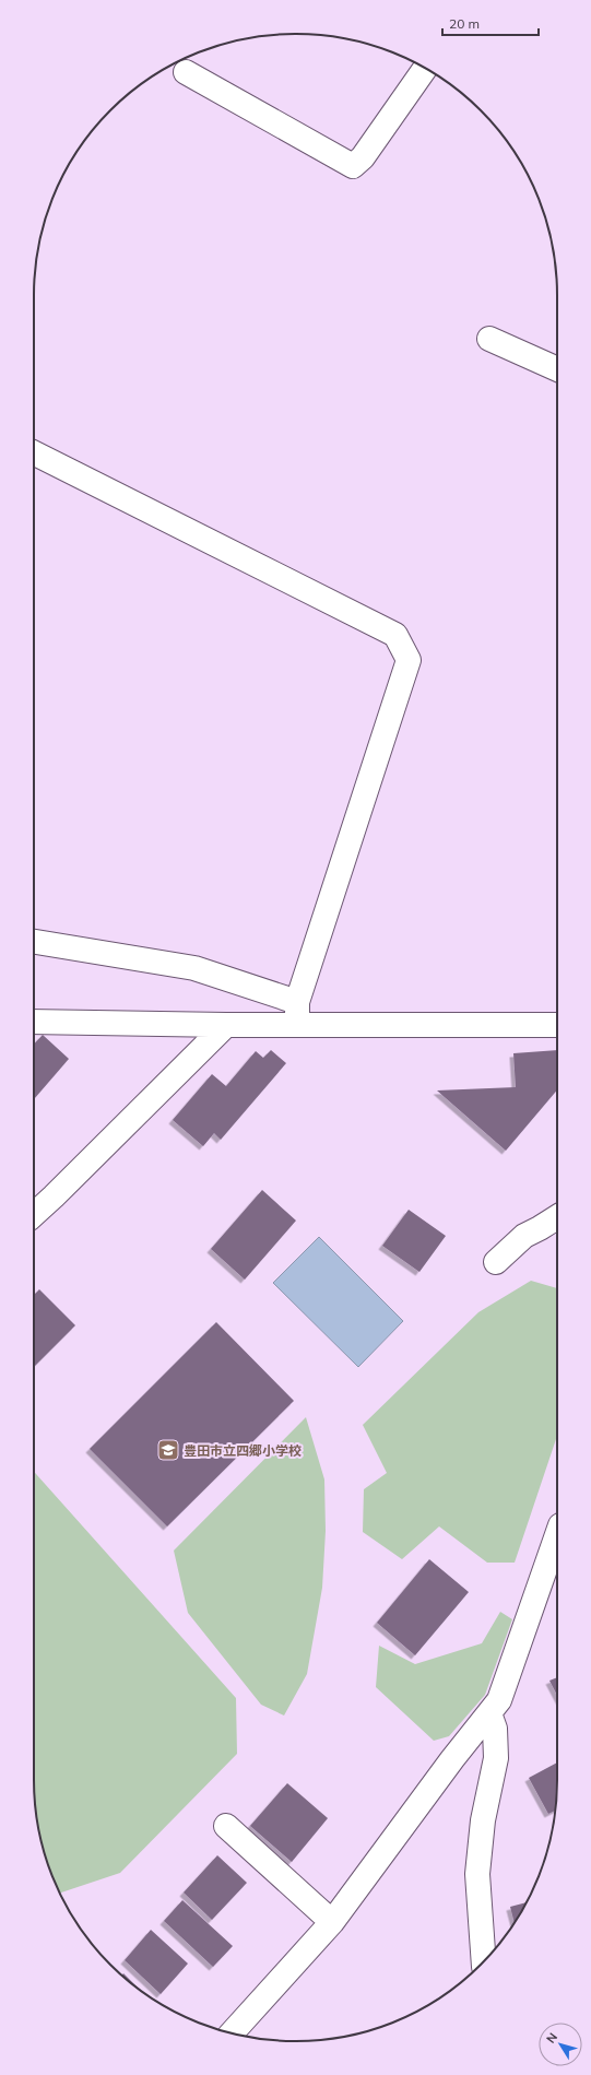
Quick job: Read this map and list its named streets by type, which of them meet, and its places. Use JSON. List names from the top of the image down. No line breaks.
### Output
{"places":{"school or university":["豊田市立四郷小学校"]},"scale_bar":"20 m","north":"top left"}
